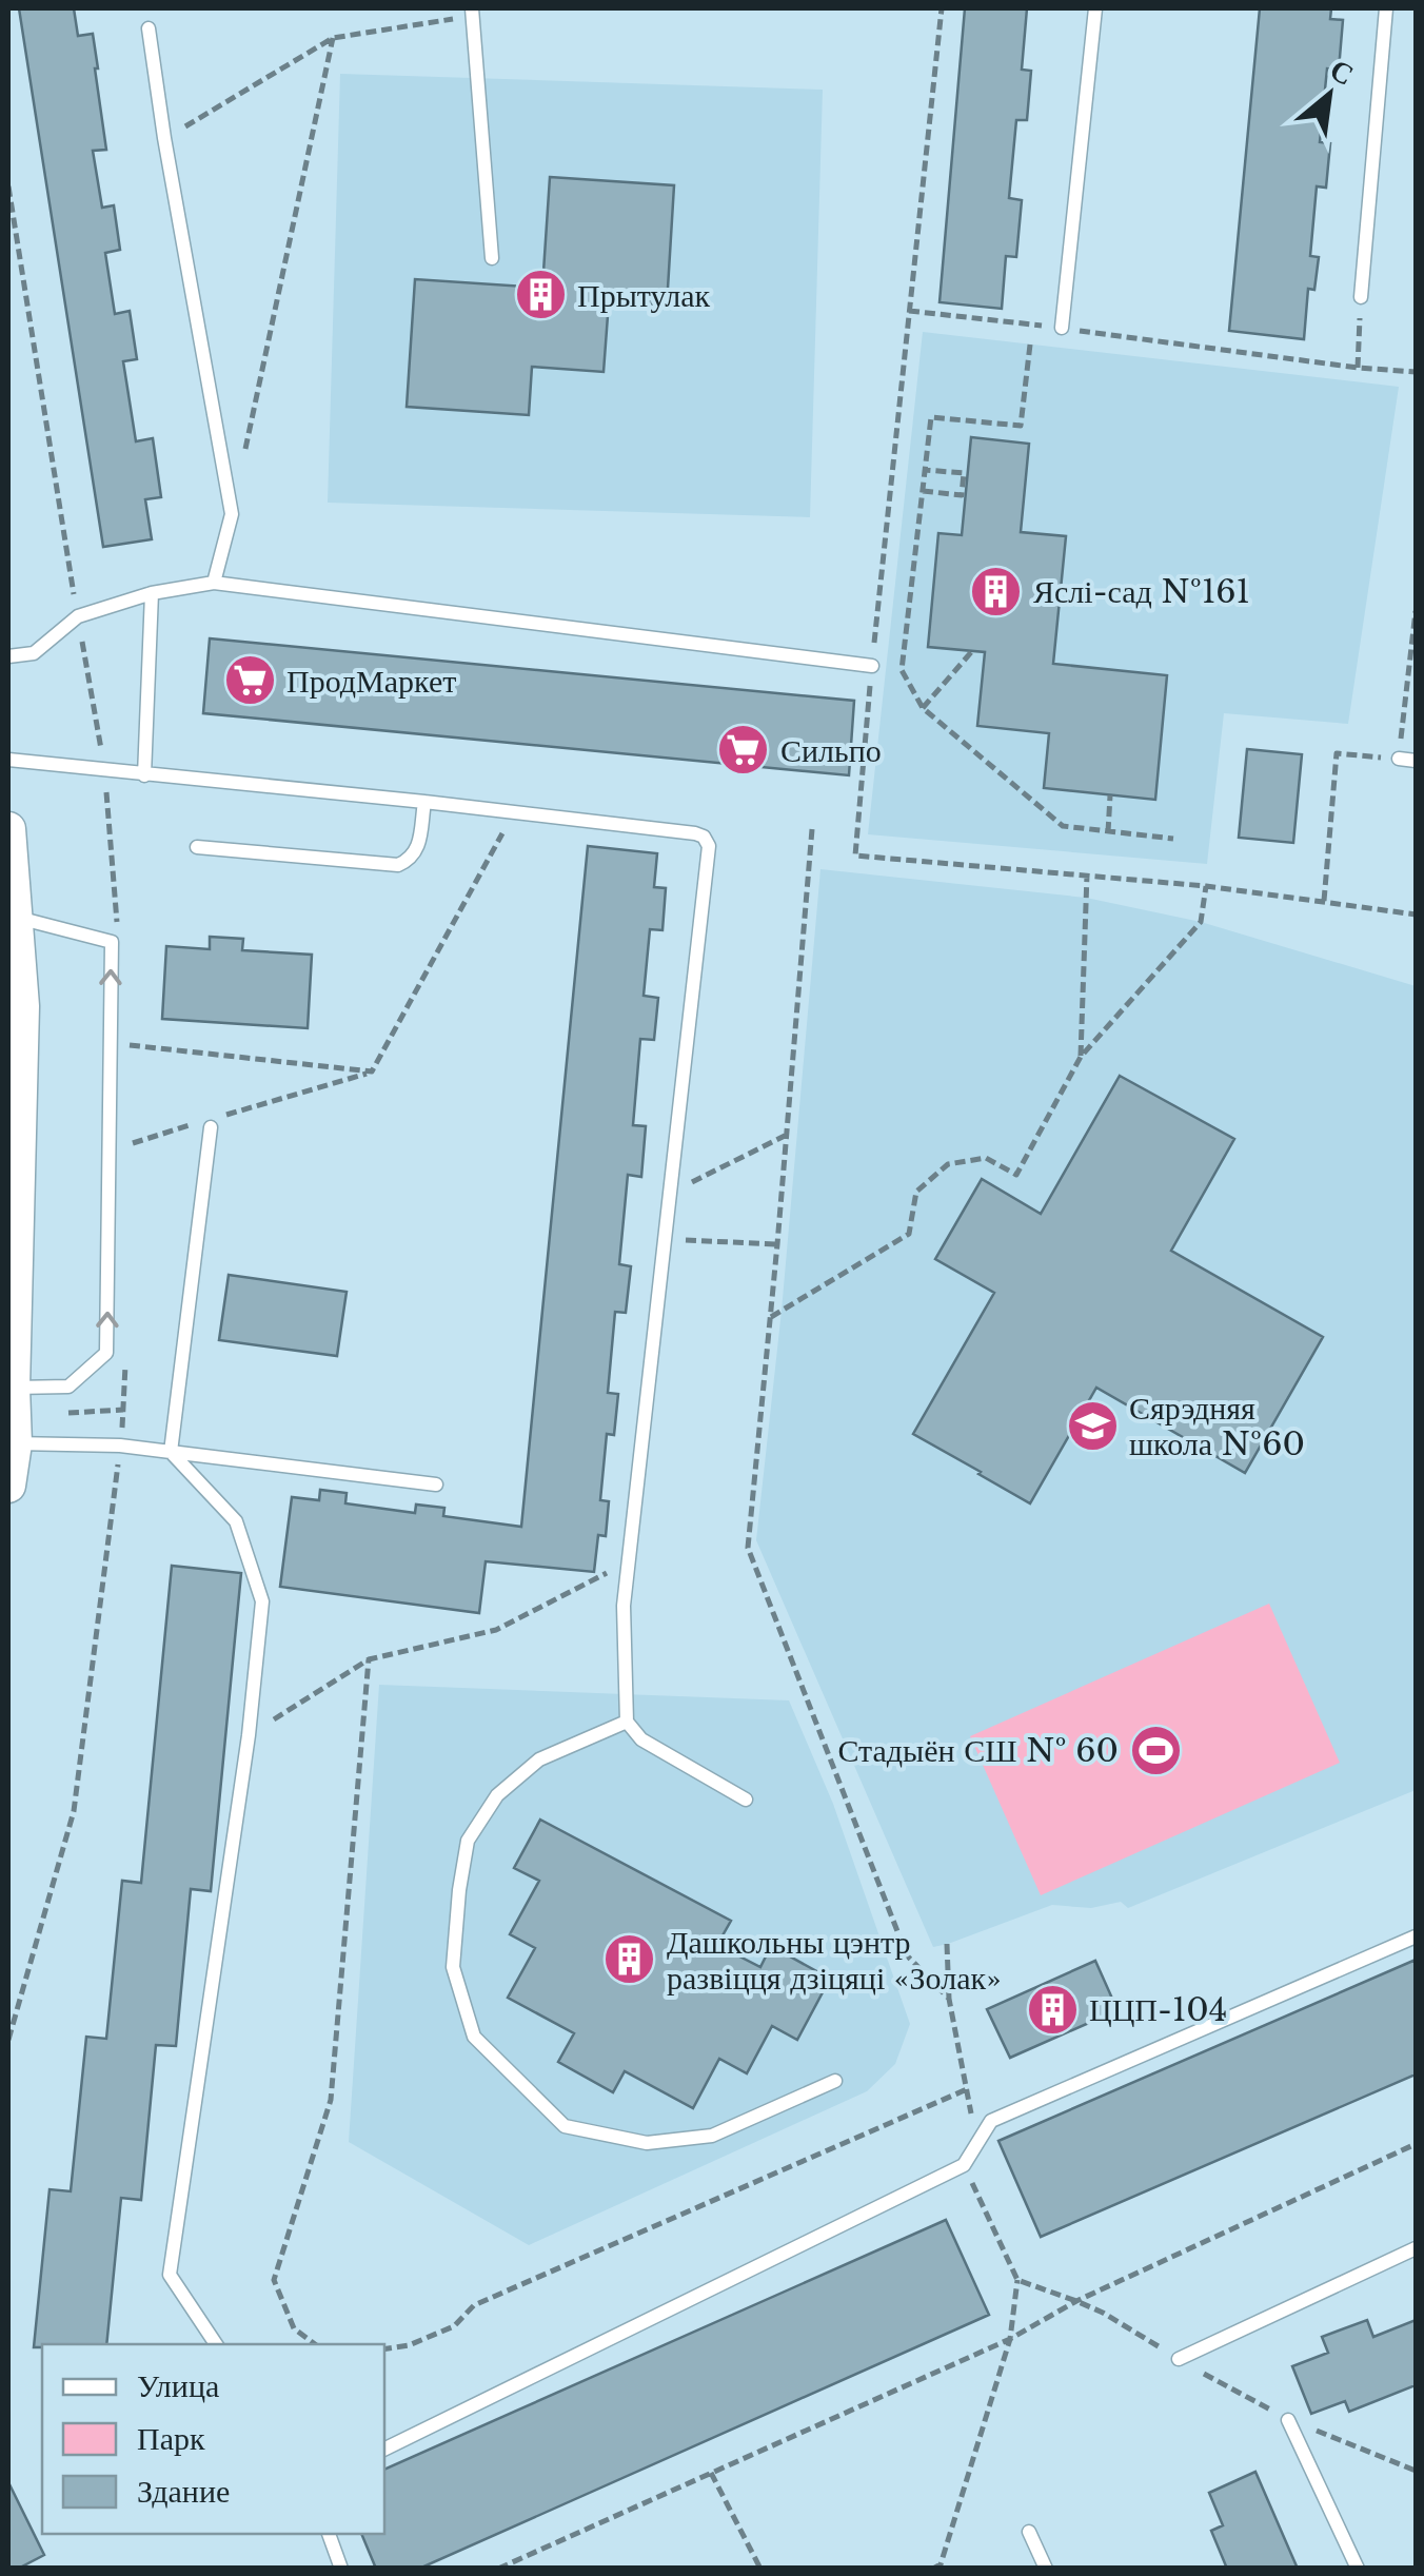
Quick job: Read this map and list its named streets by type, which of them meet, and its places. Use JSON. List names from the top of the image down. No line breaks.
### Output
{"places":{"building":["Прытулак","Яслі-сад №161","Дашкольны цэнтр развіцця дзіцяці «Золак»","ЦЦП-104"],"supermarket":["ПродМаркет","Сильпо"],"school or university":["Сярэдняя школа №60"],"sports":["Стадыён СШ № 60"]},"legend":["Улица","Парк","Здание"],"north":"top right"}
